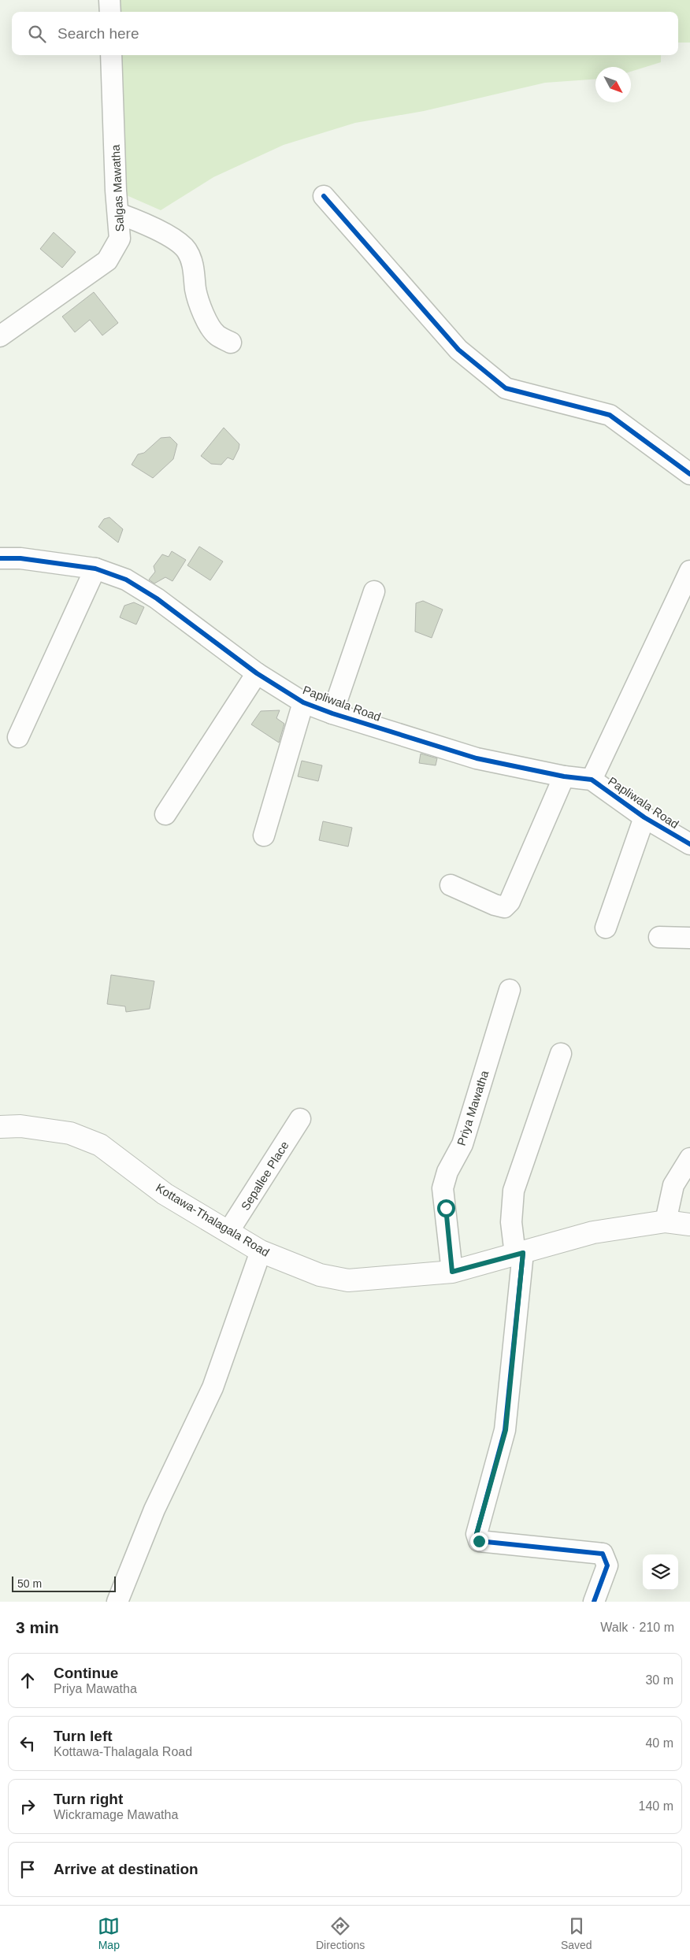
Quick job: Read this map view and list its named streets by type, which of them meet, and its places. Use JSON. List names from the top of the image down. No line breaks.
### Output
{"streets":{"main road":["Kottawa-Thalagala Road"],"street":["Salgas Mawatha","Papliwala Road","Priya Mawatha","Sepallee Place"]},"crossings":[["Priya Mawatha","Kottawa-Thalagala Road"],["Sepallee Place","Kottawa-Thalagala Road"]],"scale_bar":"50 m","north":"bottom right","page":{"search":"Search here","scale":"50 m","heading":["3 min","Walk · 210 m"],"list":[["Continue","Priya Mawatha","30 m"],["Turn left","Kottawa-Thalagala Road","40 m"],["Turn right","Wickramage Mawatha","140 m"],"Arrive at destination"],"nav":["Map","Directions","Saved"]}}
